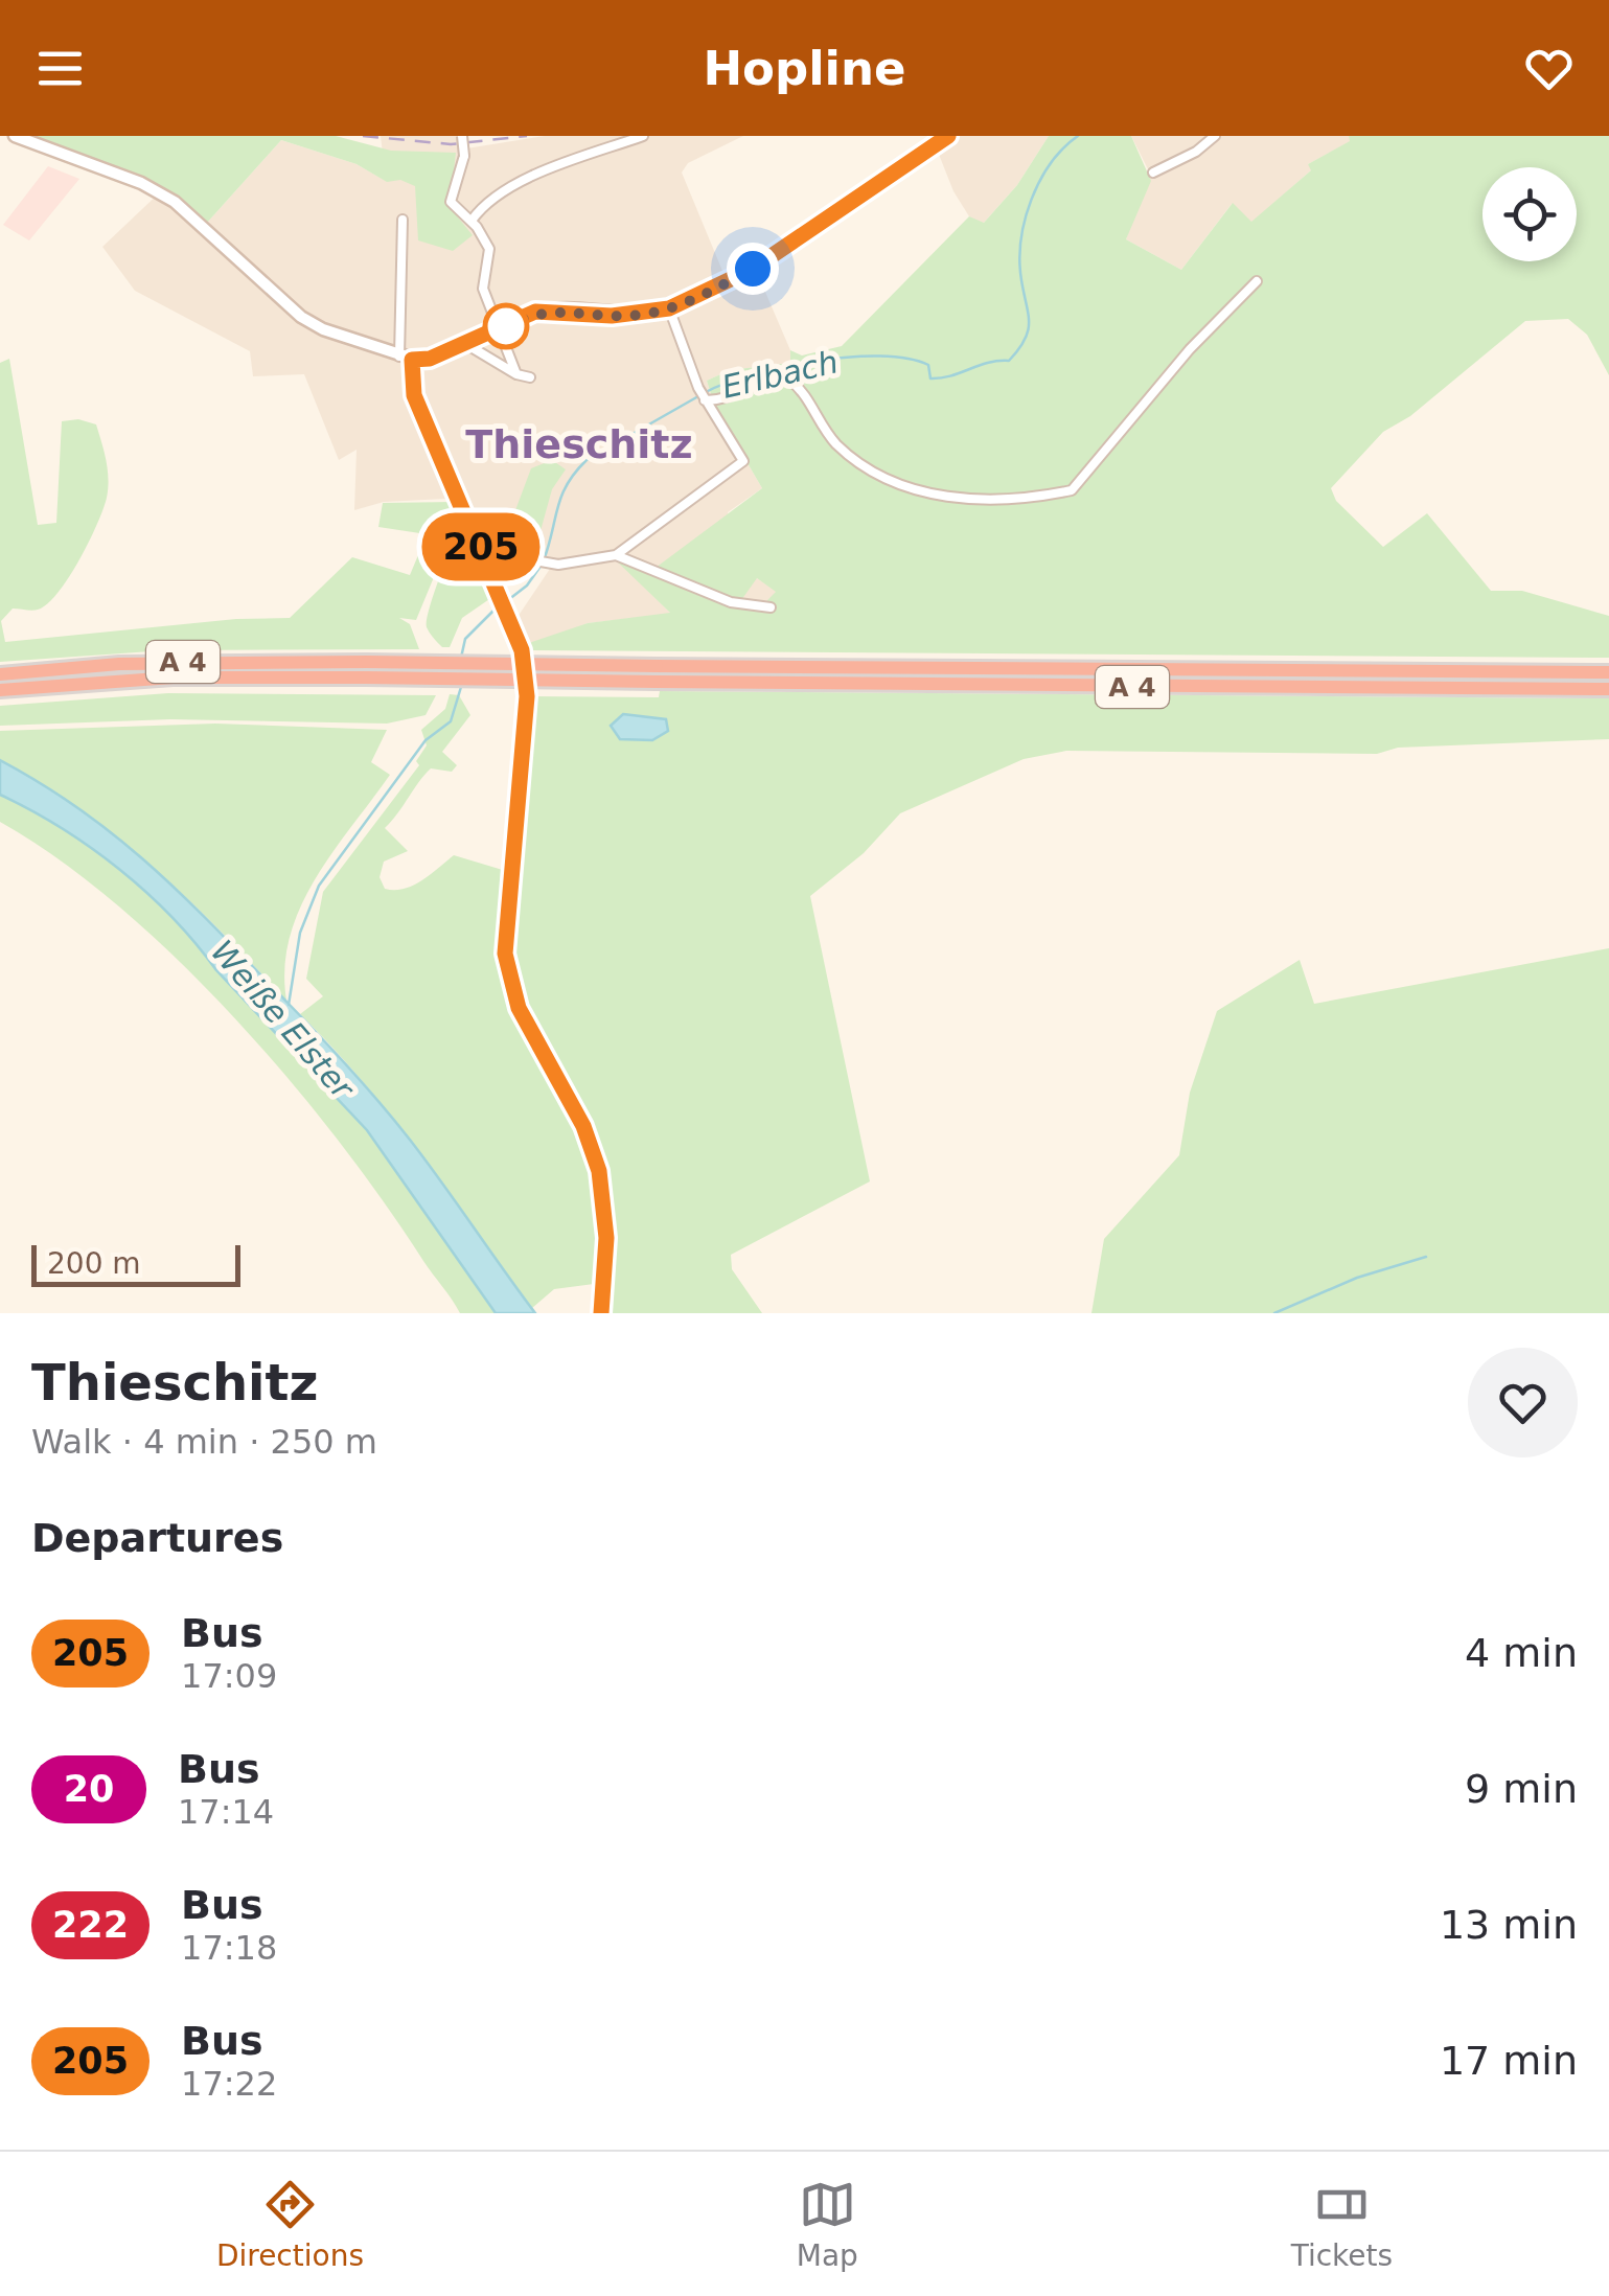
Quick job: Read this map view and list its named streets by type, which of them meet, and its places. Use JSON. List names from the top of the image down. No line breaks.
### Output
{"streets":{"highway":["A 4"]},"districts":["Thieschitz"],"water":["Erlbach","Weiße Elster"],"lines":["bus line 205"],"scale_bar":"200 m","page":{"header":"Hopline","on_map":"205","scale":"200 m","heading":[["Thieschitz","Walk · 4 min · 250 m"],"Departures"],"list":[{"mark":"205","name":"Bus","note":"17:09","value":"4 min"},{"mark":"20","name":"Bus","note":"17:14","value":"9 min"},{"mark":"222","name":"Bus","note":"17:18","value":"13 min"},{"mark":"205","name":"Bus","note":"17:22","value":"17 min"}],"tabs":["Directions","Map","Tickets"]}}
